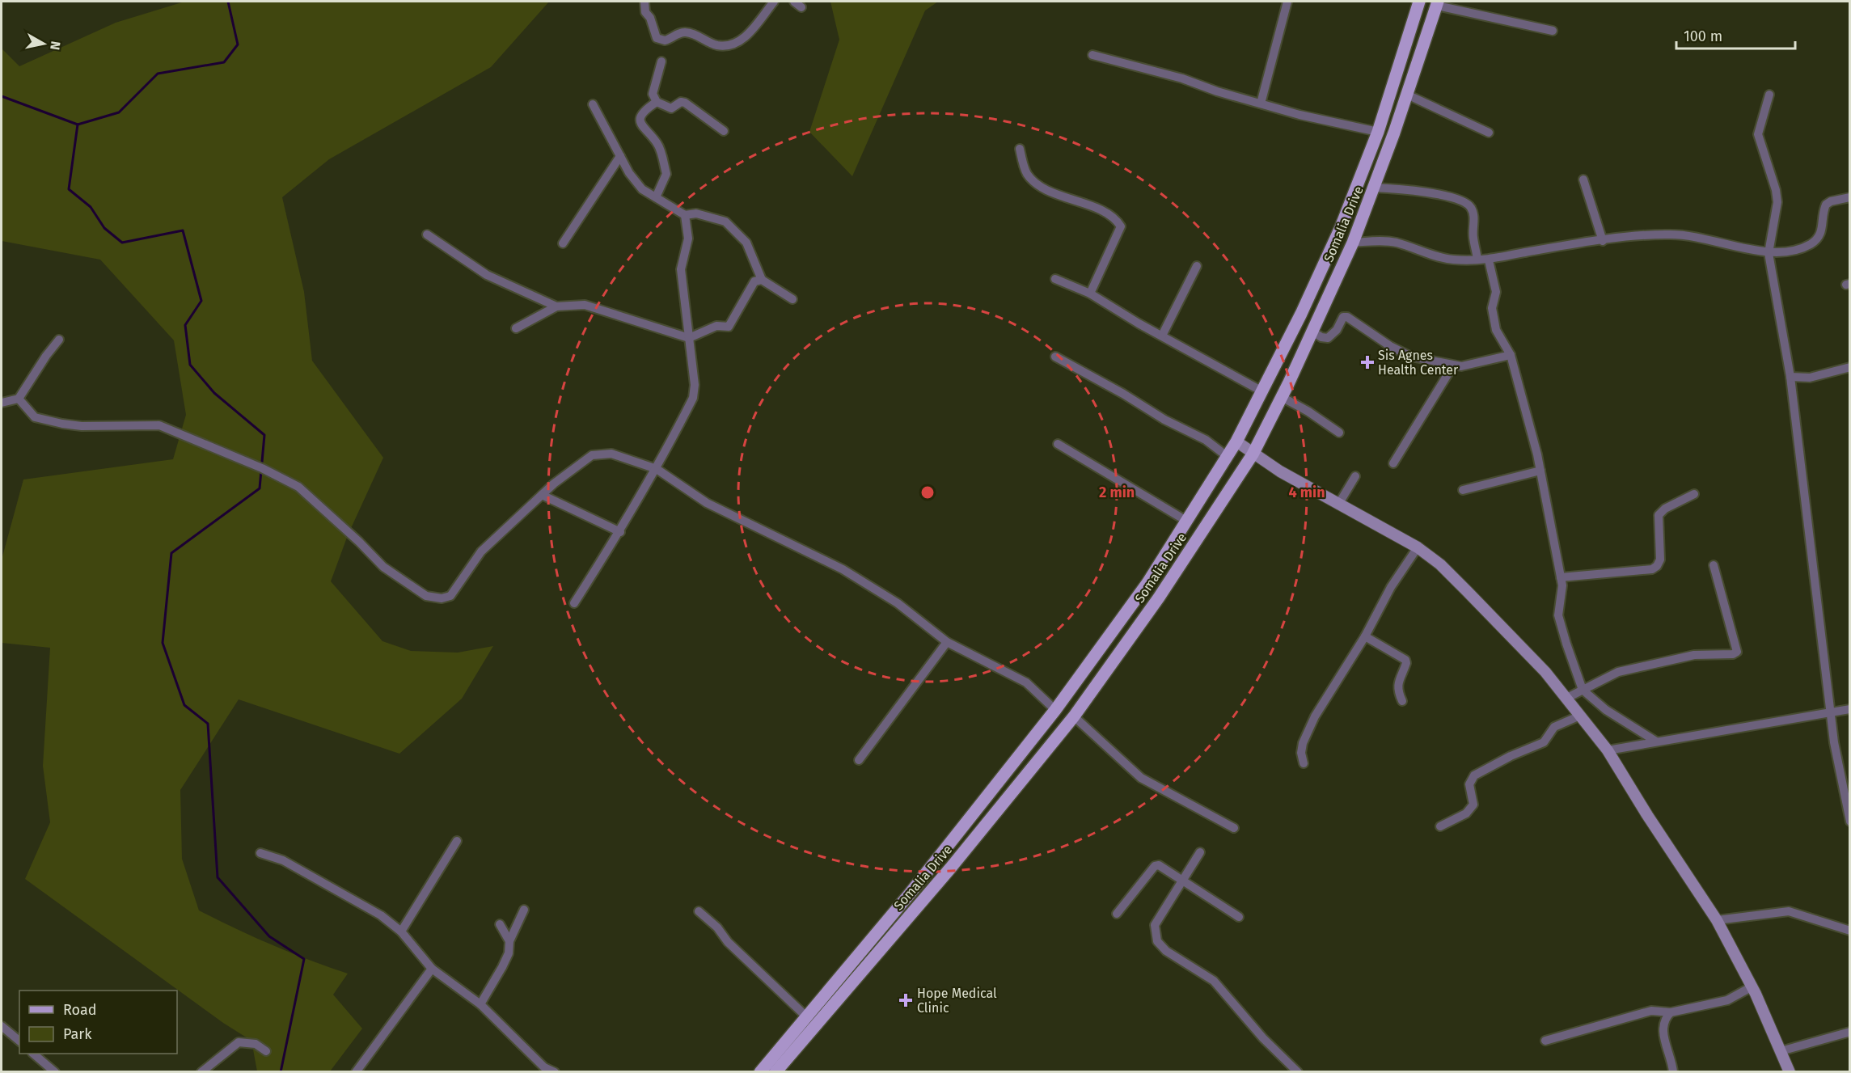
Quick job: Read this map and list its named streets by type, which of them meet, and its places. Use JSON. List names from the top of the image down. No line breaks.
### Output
{"streets":{"main road":["Somalia Drive"]},"places":{"health":["Sis Agnes Health Center","Hope Medical Clinic"]},"legend":["Road","Park"],"scale_bar":"100 m","north":"right","rings":["2 min","4 min"]}
